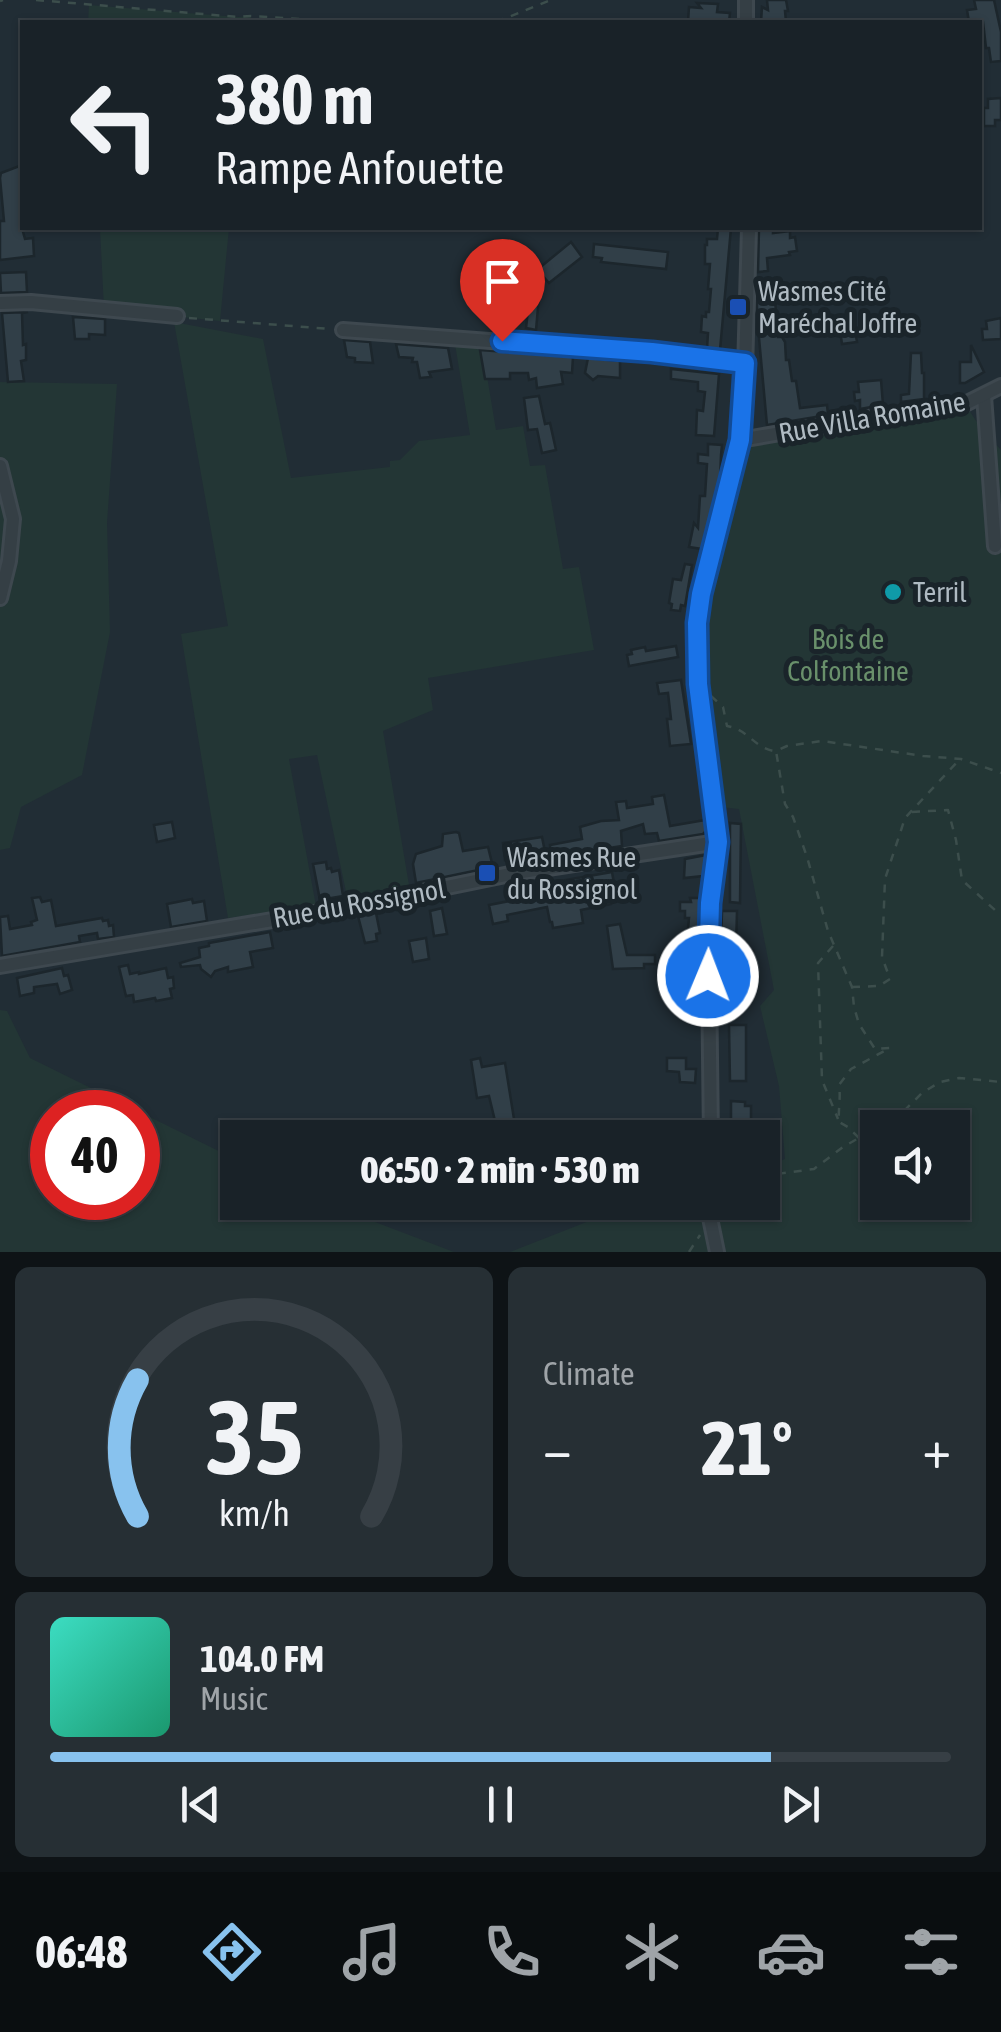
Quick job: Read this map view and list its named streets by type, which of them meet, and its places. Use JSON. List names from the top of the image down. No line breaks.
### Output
{"streets":{"street":["Rue Villa Romaine","Rue du Rossignol"]},"parks":["Bois de Colfontaine"],"places":{"transit":["Wasmes Cité Maréchal Joffre","Wasmes Rue du Rossignol"],"other":["Terril"]},"page":{"turn":["380 m","Rampe Anfouette"],"limit":"40","trip":"06:50 · 2 min · 530 m","tile":"Climate","heat":["−","21°","+"],"song":["104.0 FM","Music"],"tabs":"06:48","gauge":["35","km/h"]}}
